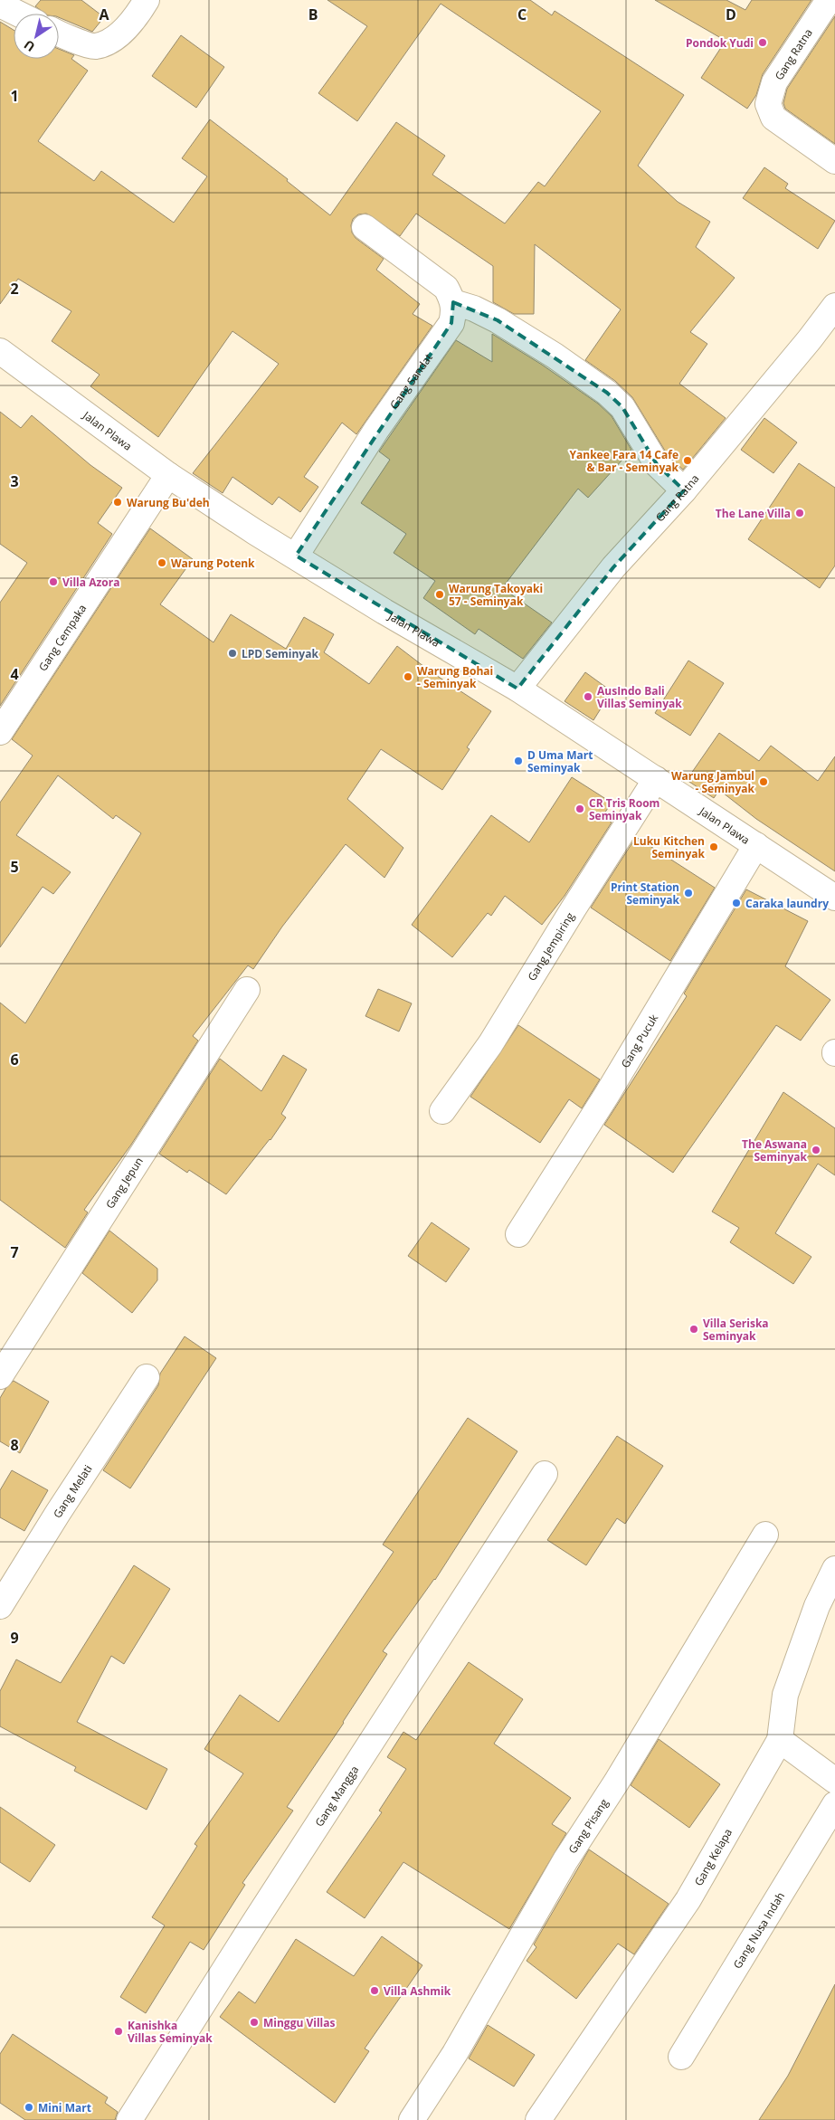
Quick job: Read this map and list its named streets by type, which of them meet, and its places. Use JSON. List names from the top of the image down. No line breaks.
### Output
{"streets":{"street":["Gang Ratna","Gang Sandat","Jalan Plawa","Gang Cempaka","Gang Jempiring","Gang Pucuk","Gang Jepun","Gang Melati","Gang Mangga","Gang Pisang","Gang Kelapa","Gang Nusa Indah"]},"crossings":[["Gang Ratna","Jalan Plawa"],["Gang Sandat","Jalan Plawa"],["Jalan Plawa","Gang Cempaka"],["Jalan Plawa","Gang Jempiring"],["Jalan Plawa","Gang Pucuk"]],"places":["Pondok Yudi","Yankee Fara 14 Cafe & Bar - Seminyak","Warung Bu'deh","The Lane Villa","Warung Potenk","Villa Azora","Warung Takoyaki 57 - Seminyak","LPD Seminyak","Warung Bohai - Seminyak","AusIndo Bali Villas Seminyak","D Uma Mart Seminyak","Warung Jambul - Seminyak","CR Tris Room Seminyak","Luku Kitchen Seminyak","Print Station Seminyak","Caraka laundry","The Aswana Seminyak","Villa Seriska Seminyak","Villa Ashmik","Minggu Villas","Kanishka Villas Seminyak","Mini Mart"],"north":"bottom left","grid":{"columns":["A","B","C","D"],"rows":["1","2","3","4","5","6","7","8","9"]}}
